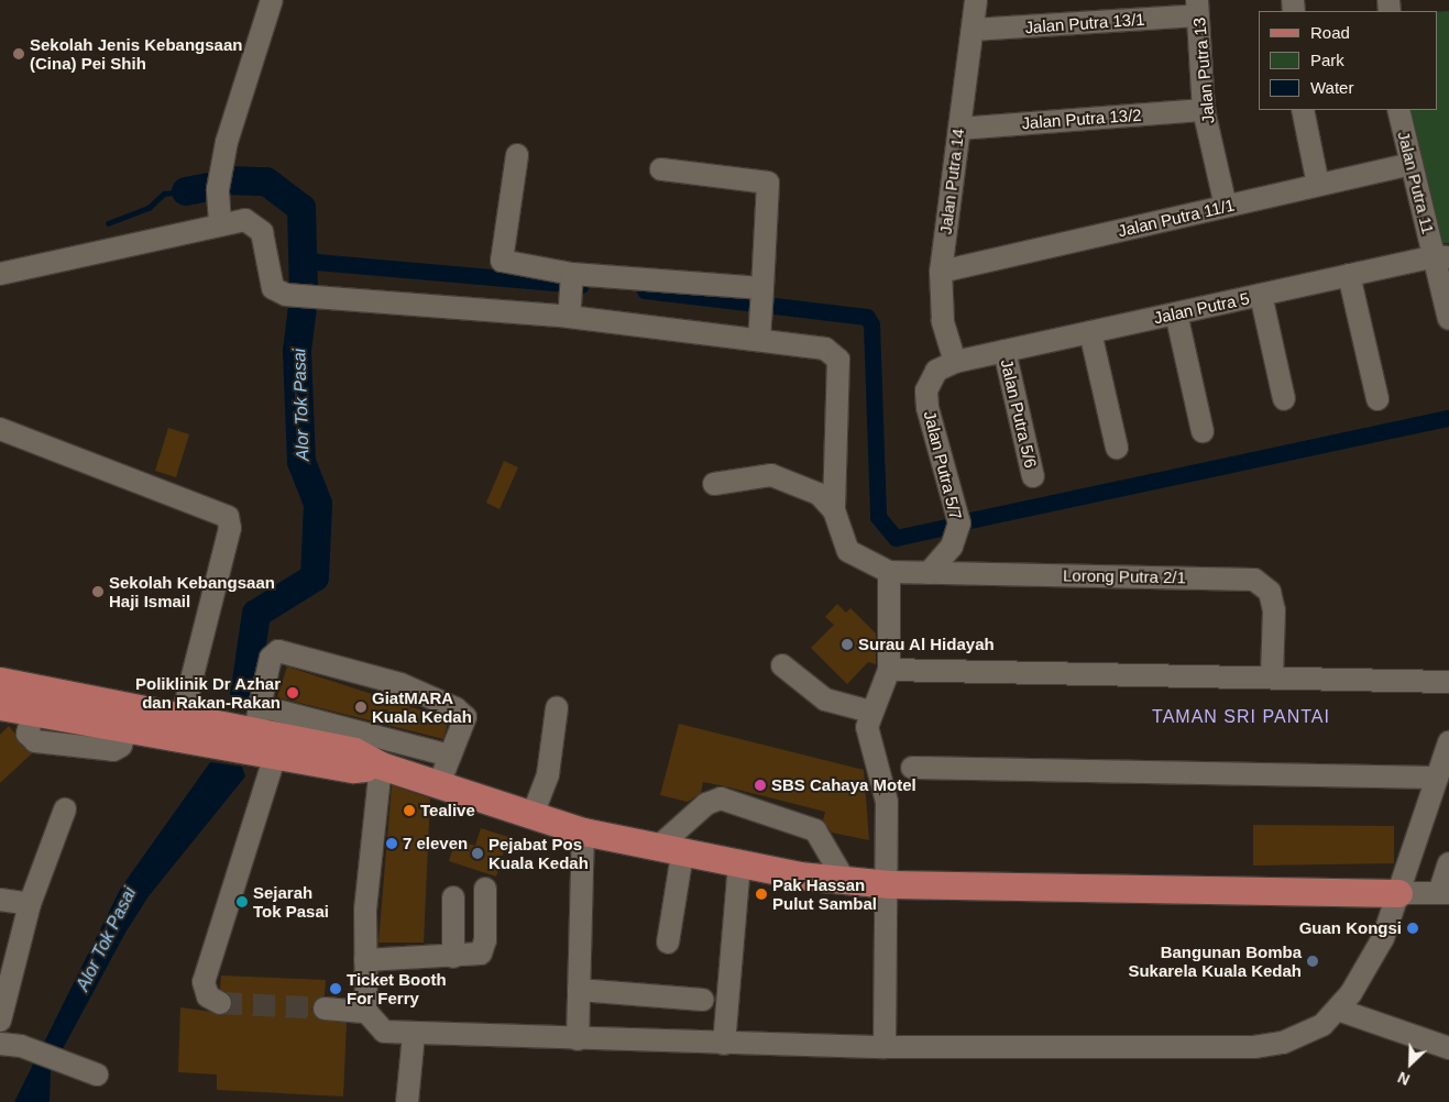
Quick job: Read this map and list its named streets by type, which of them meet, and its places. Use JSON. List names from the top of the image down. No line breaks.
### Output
{"streets":{"street":["Jalan Putra 13/1","Jalan Putra 13","Jalan Putra 13/2","Jalan Putra 14","Jalan Putra 11","Jalan Putra 11/1","Jalan Putra 5","Jalan Putra 5/6","Jalan Putra 5/7","Lorong Putra 2/1"]},"crossings":[["Jalan Putra 13/1","Jalan Putra 13"],["Jalan Putra 13/1","Jalan Putra 14"],["Jalan Putra 13","Jalan Putra 13/2"],["Jalan Putra 13","Jalan Putra 11/1"],["Jalan Putra 13/2","Jalan Putra 14"],["Jalan Putra 14","Jalan Putra 11/1"],["Jalan Putra 14","Jalan Putra 5"],["Jalan Putra 14","Jalan Putra 5/7"],["Jalan Putra 11","Jalan Putra 11/1"],["Jalan Putra 11","Jalan Putra 5"],["Jalan Putra 5","Jalan Putra 5/6"],["Jalan Putra 5","Jalan Putra 5/7"],["Jalan Putra 5/7","Lorong Putra 2/1"]],"districts":["TAMAN SRI PANTAI"],"water":["Alor Tok Pasai"],"places":["Sekolah Jenis Kebangsaan (Cina) Pei Shih","Sekolah Kebangsaan Haji Ismail","Surau Al Hidayah","Poliklinik Dr Azhar dan Rakan-Rakan","GiatMARA Kuala Kedah","SBS Cahaya Motel","Tealive","7 eleven","Pejabat Pos Kuala Kedah","Pak Hassan Pulut Sambal","Sejarah Tok Pasai","Guan Kongsi","Bangunan Bomba Sukarela Kuala Kedah","Ticket Booth For Ferry"],"legend":["Road","Park","Water"],"north":"bottom left"}
